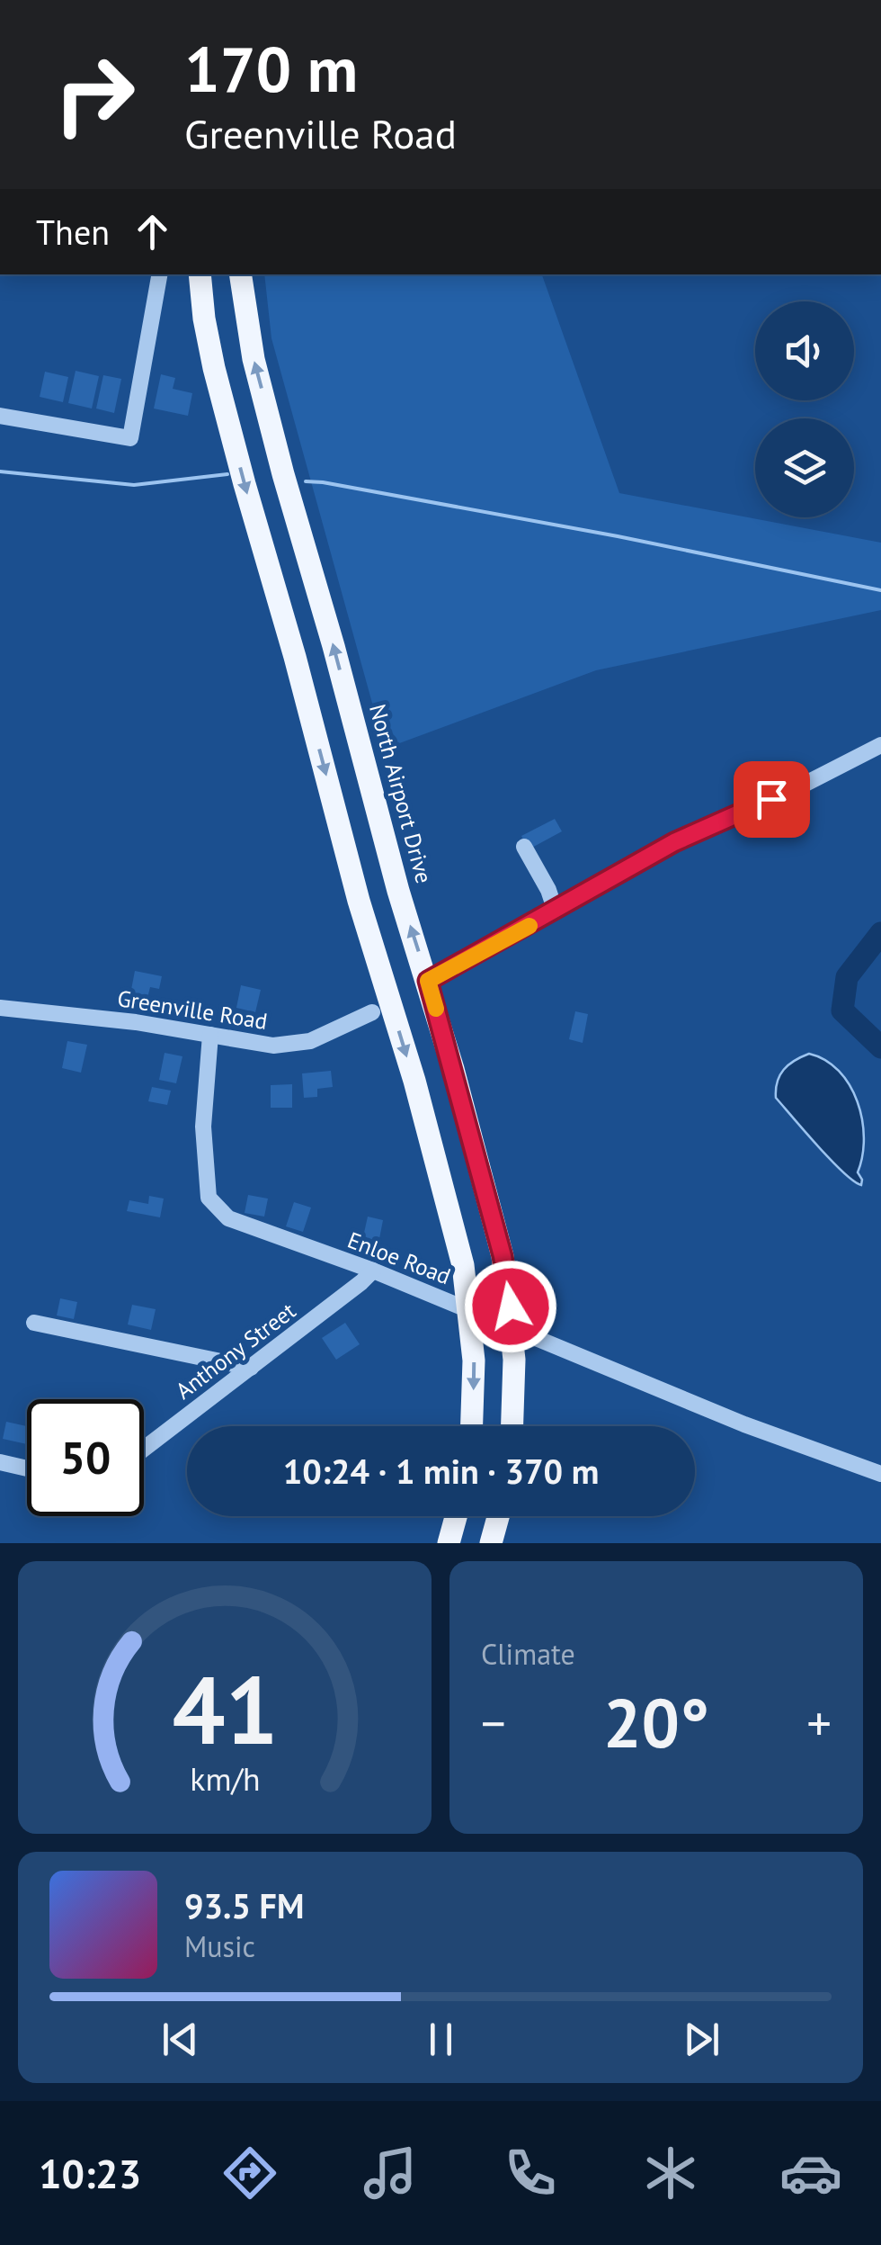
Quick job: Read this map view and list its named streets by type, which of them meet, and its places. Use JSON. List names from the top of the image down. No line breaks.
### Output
{"streets":{"main road":["North Airport Drive"],"street":["Greenville Road","Enloe Road","Anthony Street"]},"crossings":[["North Airport Drive","Enloe Road"],["Greenville Road","Enloe Road"],["Enloe Road","Anthony Street"]],"page":{"turn":["170 m","Greenville Road"],"then":"Then","limit":"50","trip":"10:24 · 1 min · 370 m","tile":"Climate","heat":["−","20°","+"],"song":["93.5 FM","Music"],"tabs":"10:23","gauge":["41","km/h"]}}
